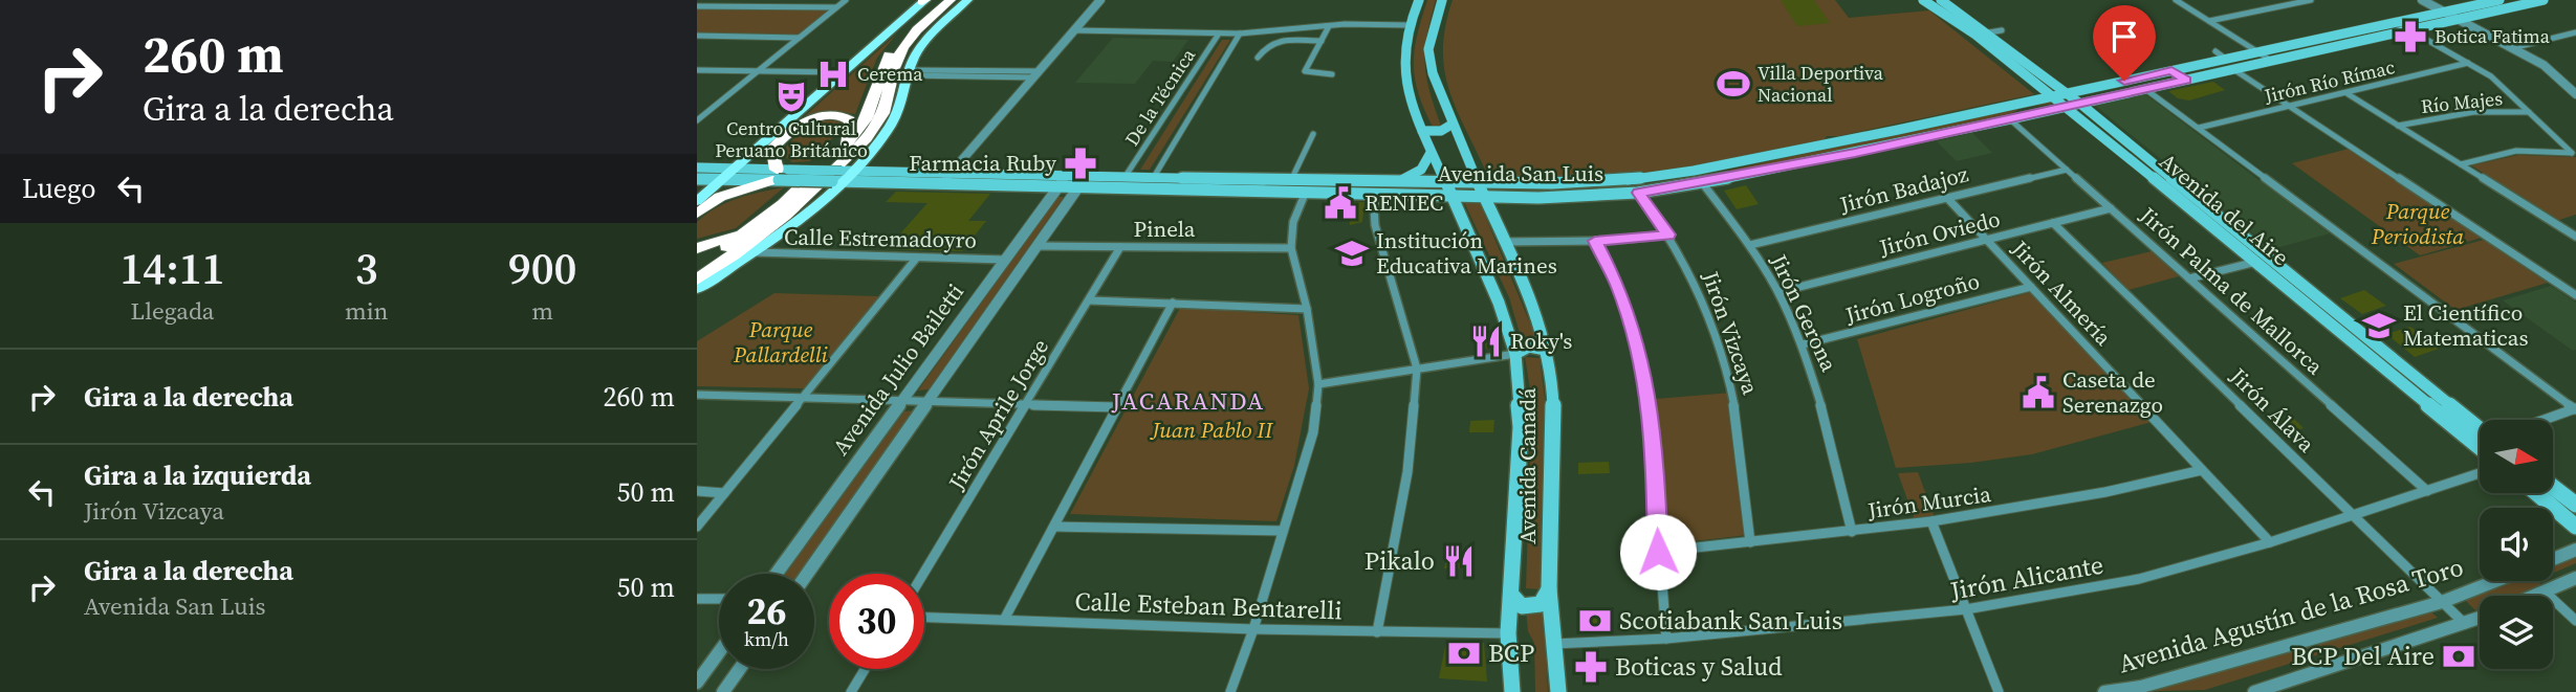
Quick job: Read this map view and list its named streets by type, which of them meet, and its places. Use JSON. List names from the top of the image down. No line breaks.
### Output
{"streets":{"main road":["Avenida San Luis","Avenida del Aire","Avenida Canadá"],"street":["Jirón Río Rímac","De la Técnica","Río Majes","Jirón Badajoz","Pinela","Jirón Oviedo","Calle Estremadoyro","Jirón Palma de Mallorca","Jirón Almería","Jirón Logroño","Jirón Gerona","Jirón Vizcaya","Avenida Julio Bailetti","Jirón Álava","Jirón Aprile Jorge","Jirón Murcia","Jirón Alicante","Calle Esteban Bentarelli","Avenida Agustín de la Rosa Toro"]},"crossings":[["De la Técnica","Avenida San Luis"],["Avenida San Luis","Avenida del Aire"],["Avenida San Luis","Jirón Palma de Mallorca"],["Avenida San Luis","Jirón Gerona"],["Avenida San Luis","Jirón Vizcaya"],["Avenida San Luis","Avenida Julio Bailetti"],["Avenida San Luis","Avenida Canadá"],["Jirón Badajoz","Jirón Palma de Mallorca"],["Jirón Badajoz","Jirón Almería"],["Jirón Badajoz","Jirón Gerona"],["Pinela","Avenida Julio Bailetti"],["Pinela","Jirón Aprile Jorge"],["Jirón Oviedo","Jirón Palma de Mallorca"],["Jirón Oviedo","Jirón Almería"],["Jirón Oviedo","Jirón Gerona"],["Jirón Oviedo","Jirón Álava"],["Calle Estremadoyro","Avenida Julio Bailetti"],["Jirón Palma de Mallorca","Jirón Alicante"],["Jirón Almería","Jirón Logroño"],["Jirón Almería","Jirón Murcia"],["Jirón Almería","Jirón Alicante"],["Jirón Logroño","Jirón Gerona"],["Jirón Gerona","Jirón Murcia"],["Jirón Vizcaya","Jirón Murcia"],["Jirón Álava","Jirón Alicante"],["Jirón Álava","Avenida Agustín de la Rosa Toro"],["Avenida Canadá","Jirón Alicante"],["Avenida Canadá","Calle Esteban Bentarelli"]],"districts":["JACARANDA"],"parks":["Parque Periodista","Parque Pallardelli","Juan Pablo II"],"places":{"pharmacy":["Botica Fatima","Farmacia Ruby","Boticas y Salud"],"hospital":["Cerema"],"sports":["Villa Deportiva Nacional"],"theatre":["Centro Cultural Peruano Británico"],"public building":["RENIEC","Caseta de Serenazgo"],"school or university":["Institución Educativa Marines","El Científico Matematicas"],"restaurant":["Roky's","Pikalo"],"bank":["Scotiabank San Luis","BCP","BCP Del Aire"]},"north":"right","page":{"turn":["260 m","Gira a la derecha"],"then":"Luego","eta":["14:11","Llegada","3","min","900","m"],"list":[{"name":"Gira a la derecha","value":"260 m"},{"name":"Gira a la izquierda","note":"Jirón Vizcaya","value":"50 m"},{"name":"Gira a la derecha","note":"Avenida San Luis","value":"50 m"}],"speed":"26 km/h","limit":"30"}}
